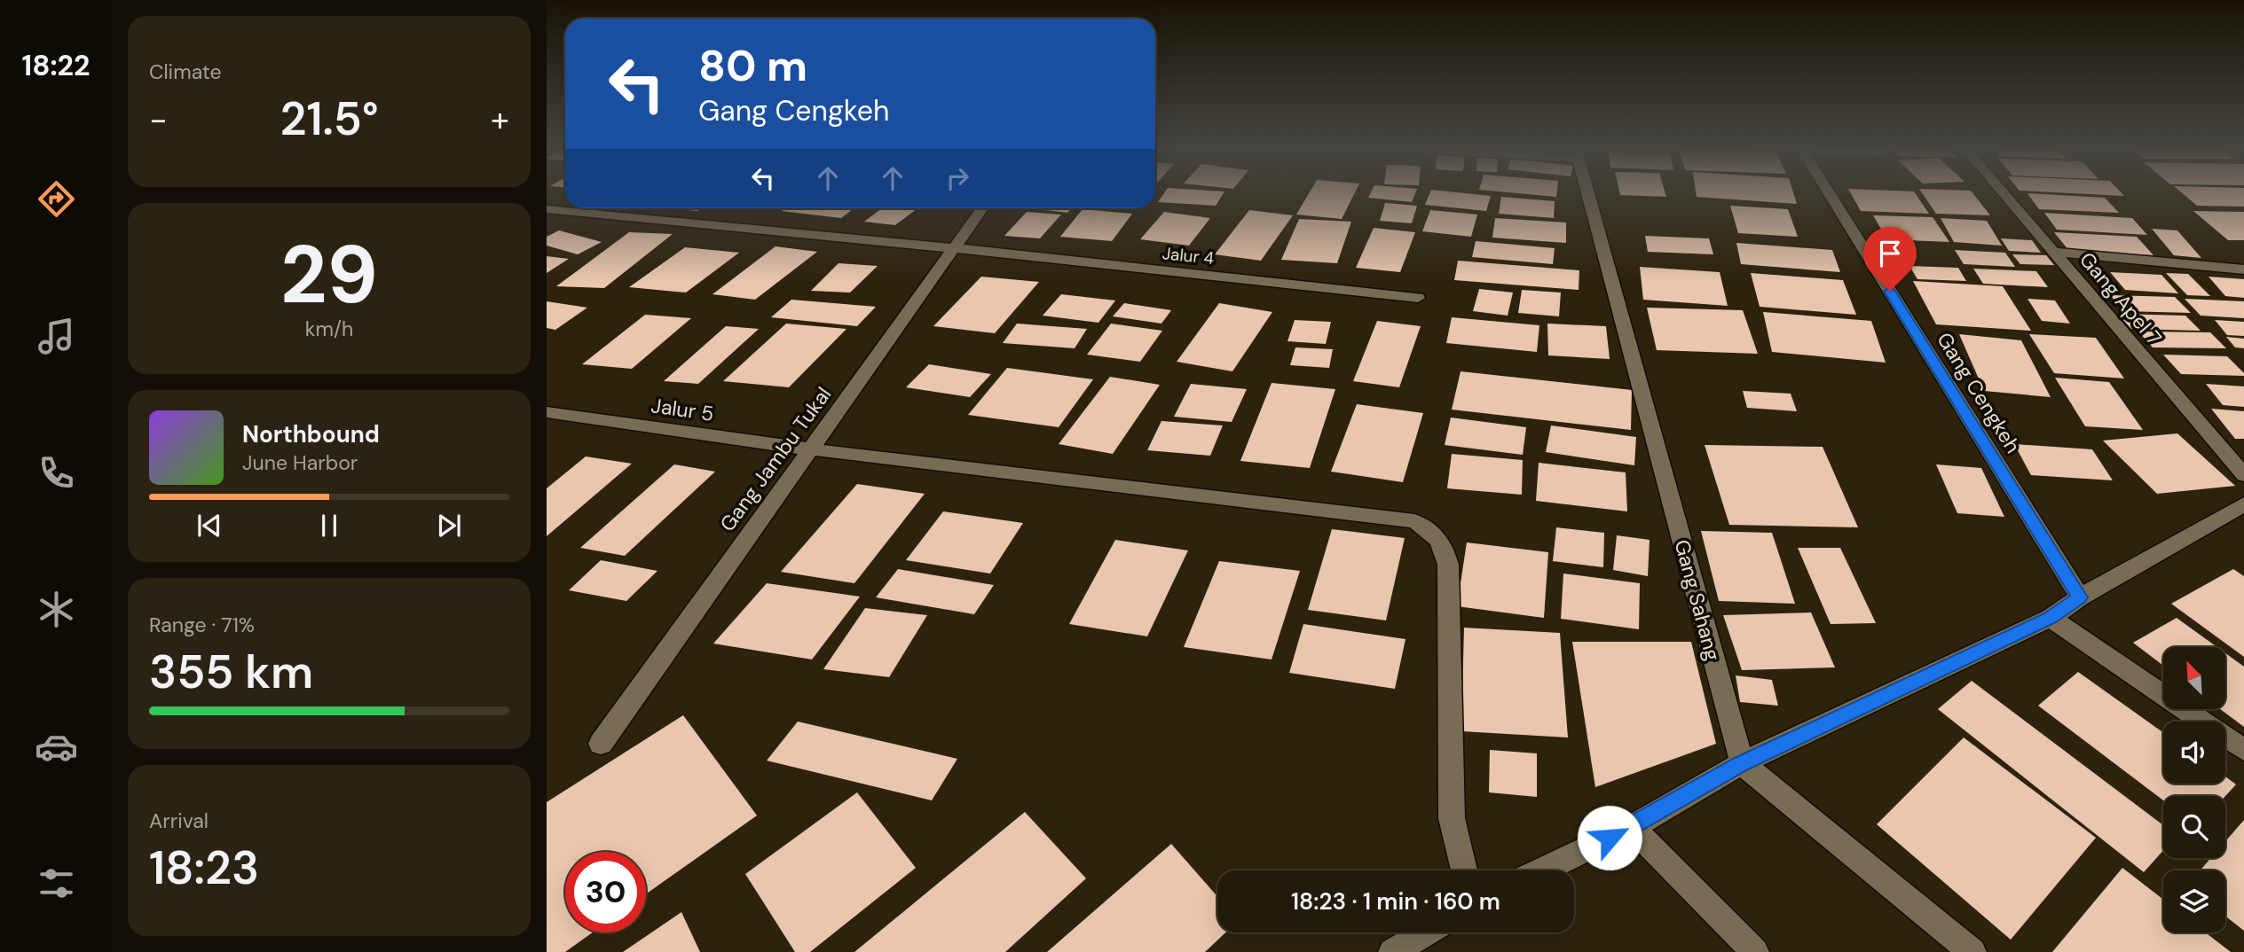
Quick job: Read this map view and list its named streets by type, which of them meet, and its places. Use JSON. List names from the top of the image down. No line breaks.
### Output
{"streets":{"street":["Jalur 4","Gang Apel 7","Gang Cengkeh","Jalur 5","Gang Jambu Tukal","Gang Sahang"]},"crossings":[["Jalur 4","Gang Jambu Tukal"],["Jalur 5","Gang Jambu Tukal"]],"north":"top left","page":{"tabs":"18:22","tile":["Climate",["29","km/h"],["Range · 71%","355 km"],["Arrival","18:23"]],"turn":["80 m","Gang Cengkeh"],"heat":["−","21.5°","+"],"song":["Northbound","June Harbor"],"limit":"30","trip":"18:23 · 1 min · 160 m"}}
